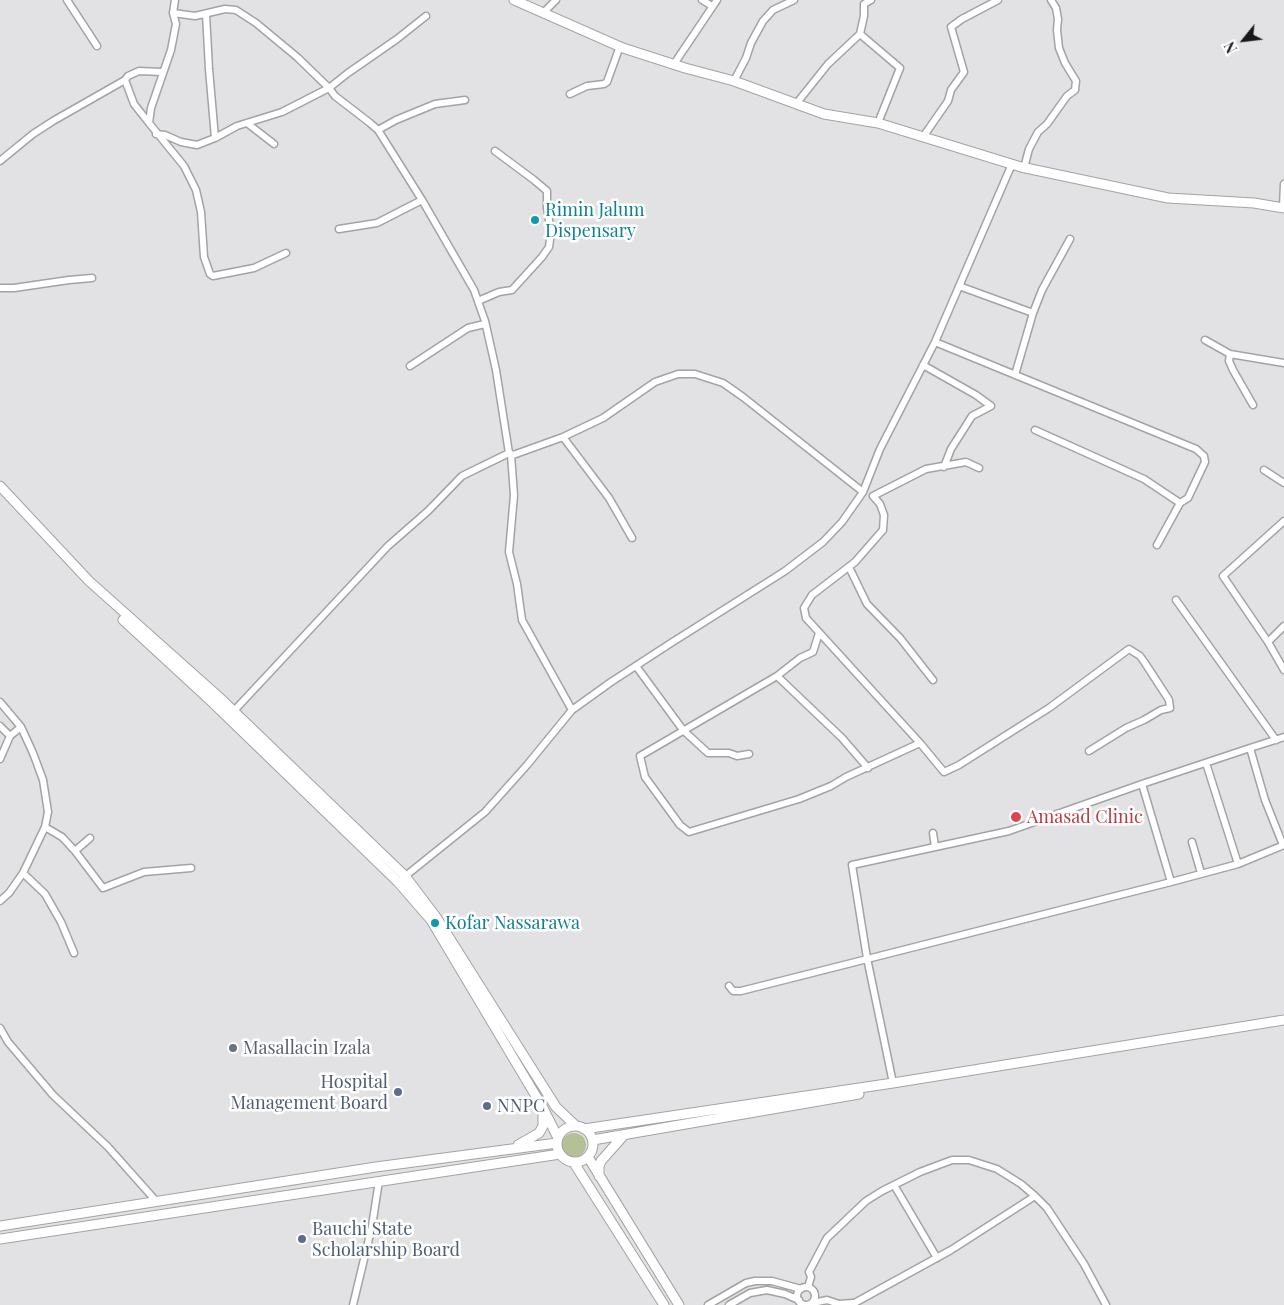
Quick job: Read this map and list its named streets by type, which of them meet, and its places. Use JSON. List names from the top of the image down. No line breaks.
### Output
{"places":["Rimin Jalum Dispensary","Amasad Clinic","Kofar Nassarawa","Masallacin Izala","Hospital Management Board","NNPC","Bauchi State Scholarship Board"],"north":"bottom left"}
